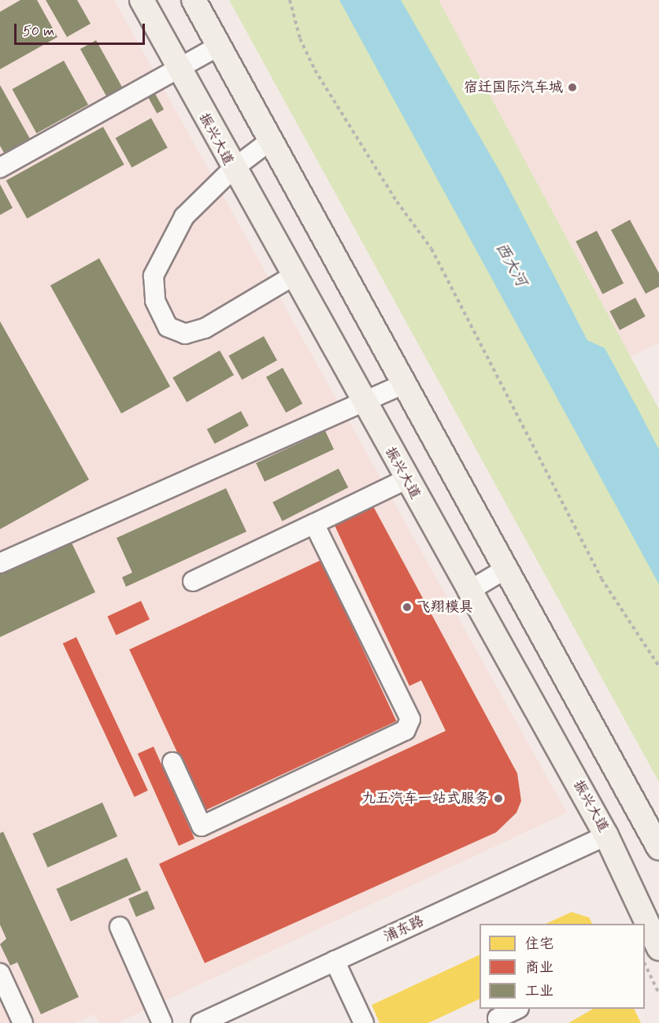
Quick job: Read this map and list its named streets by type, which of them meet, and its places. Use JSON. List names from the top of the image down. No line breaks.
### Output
{"streets":{"main road":["振兴大道"],"street":["浦东路"]},"crossings":[["振兴大道","浦东路"]],"water":["西大河"],"places":["宿迁国际汽车城","飞翔模具","九五汽车一站式服务"],"legend":["住宅","商业","工业"],"scale_bar":"50 m"}
